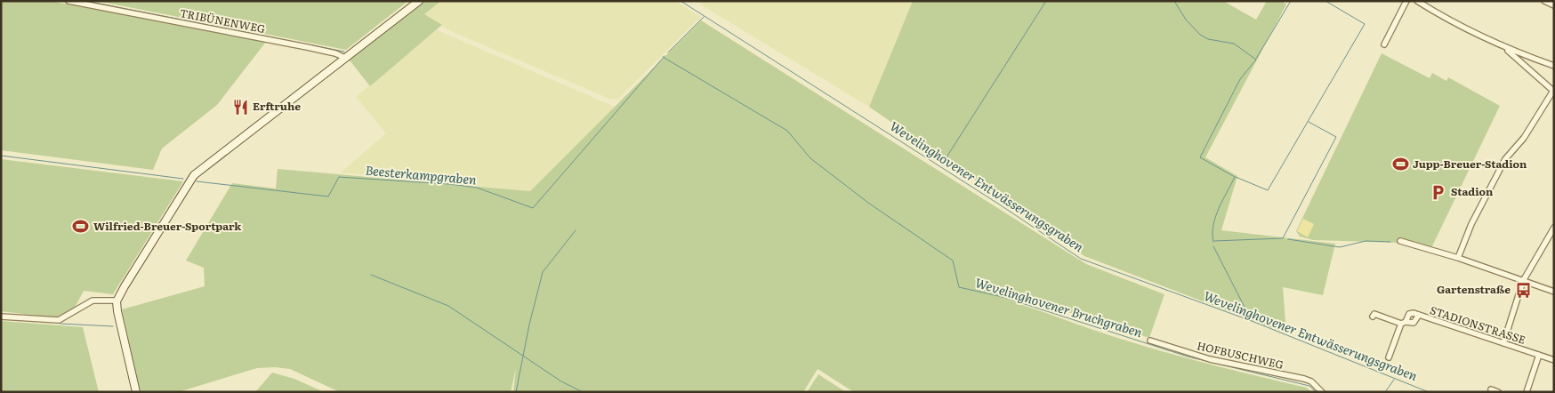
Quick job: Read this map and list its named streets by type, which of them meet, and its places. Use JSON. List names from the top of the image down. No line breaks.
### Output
{"streets":{"street":["TRIBÜNENWEG","STADIONSTRASSE","HOFBUSCHWEG"]},"water":["Beesterkampgraben","Wevelinghovener Entwässerungsgraben","Wevelinghovener Bruchgraben"],"places":{"restaurant":["Erftruhe"],"sports":["Jupp-Breuer-Stadion","Wilfried-Breuer-Sportpark"],"parking":["Stadion"],"bus stop":["Gartenstraße"]}}
